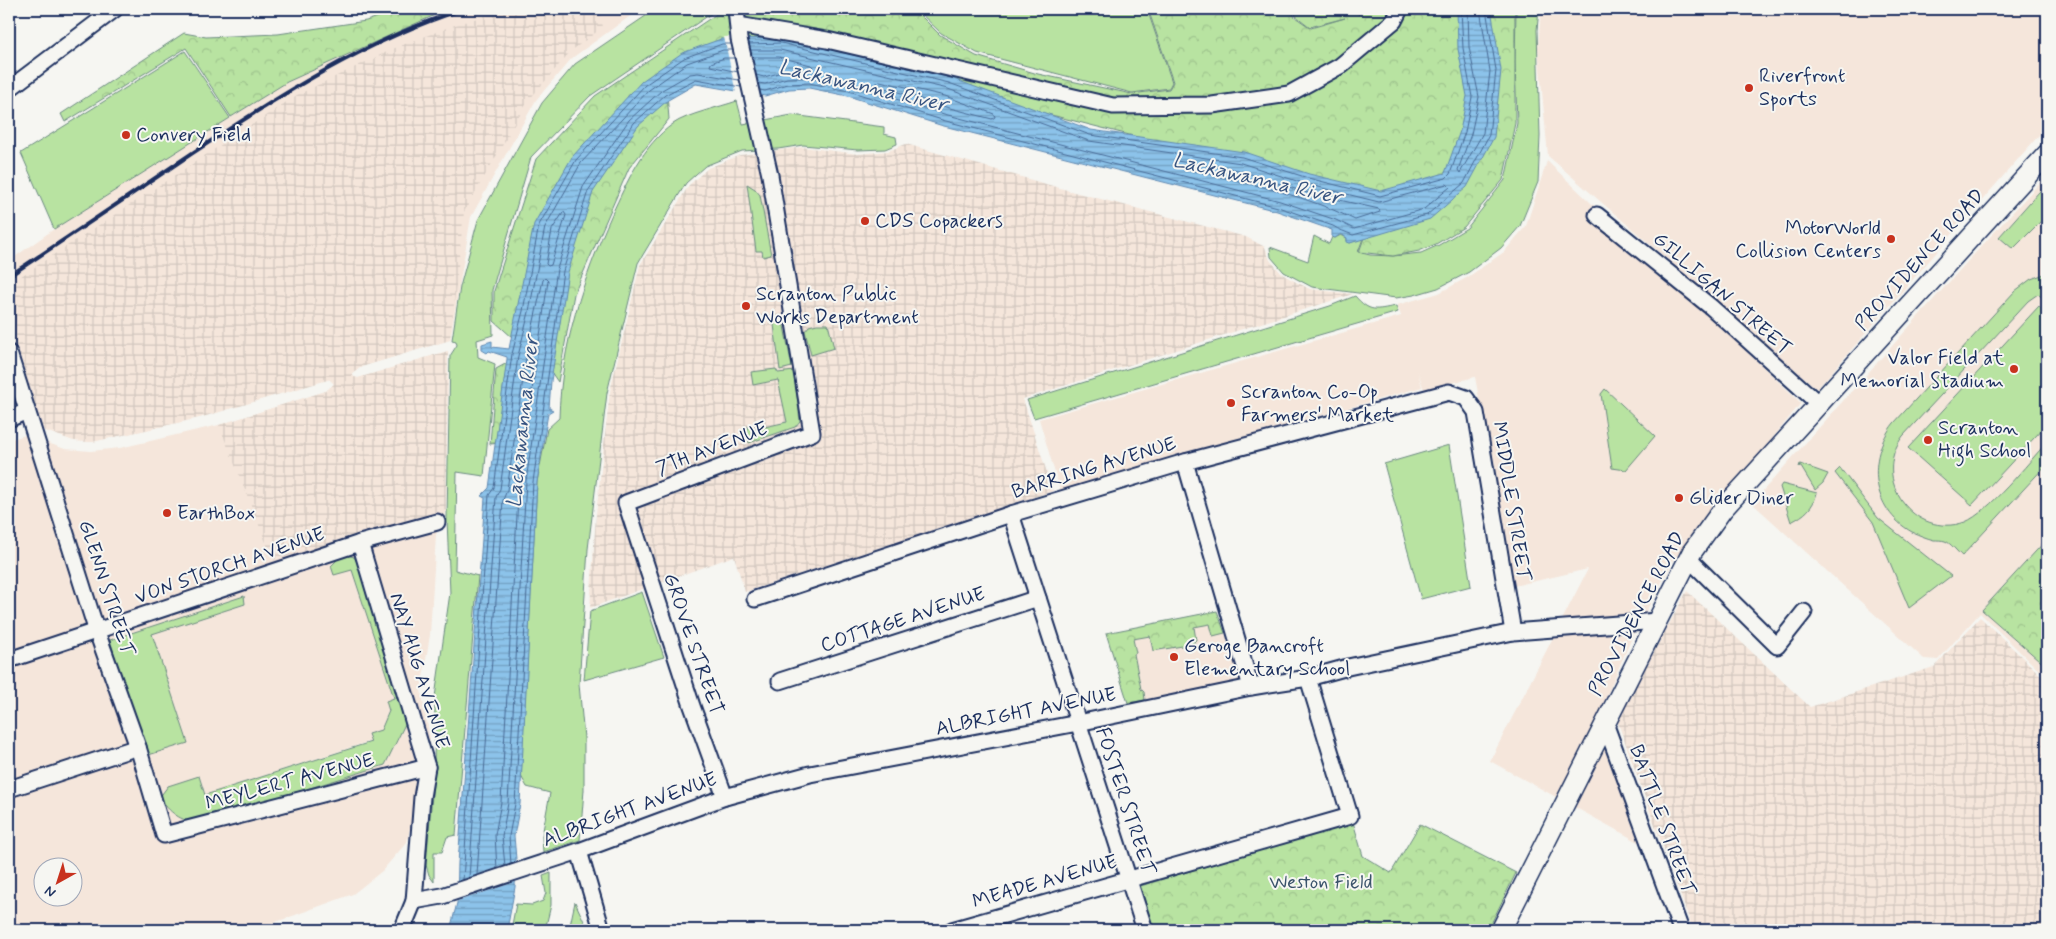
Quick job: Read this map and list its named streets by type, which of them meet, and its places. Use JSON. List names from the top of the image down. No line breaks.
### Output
{"streets":{"main road":["PROVIDENCE ROAD"],"street":["GILLIGAN STREET","7TH AVENUE","BARRING AVENUE","MIDDLE STREET","VON STORCH AVENUE","GLENN STREET","COTTAGE AVENUE","GROVE STREET","NAY AUG AVENUE","ALBRIGHT AVENUE","MEYLERT AVENUE","FOSTER STREET","BATTLE STREET","MEADE AVENUE"]},"crossings":[["PROVIDENCE ROAD","GILLIGAN STREET"],["PROVIDENCE ROAD","ALBRIGHT AVENUE"],["PROVIDENCE ROAD","BATTLE STREET"],["7TH AVENUE","GROVE STREET"],["BARRING AVENUE","MIDDLE STREET"],["BARRING AVENUE","FOSTER STREET"],["MIDDLE STREET","ALBRIGHT AVENUE"],["VON STORCH AVENUE","GLENN STREET"],["VON STORCH AVENUE","NAY AUG AVENUE"],["GLENN STREET","MEYLERT AVENUE"],["COTTAGE AVENUE","FOSTER STREET"],["GROVE STREET","ALBRIGHT AVENUE"],["NAY AUG AVENUE","ALBRIGHT AVENUE"],["NAY AUG AVENUE","MEYLERT AVENUE"],["ALBRIGHT AVENUE","FOSTER STREET"],["ALBRIGHT AVENUE","MEADE AVENUE"],["FOSTER STREET","MEADE AVENUE"]],"water":["Lackawanna River"],"parks":["Weston Field"],"places":["Riverfront Sports","Convery Field","CDS Copackers","MotorWorld Collision Centers","Scranton Public Works Department","Valor Field at Memorial Stadium","Scranton Co-Op Farmers' Market","Scranton High School","Glider Diner","EarthBox","Geroge Bancroft Elementary School"],"north":"bottom left"}
